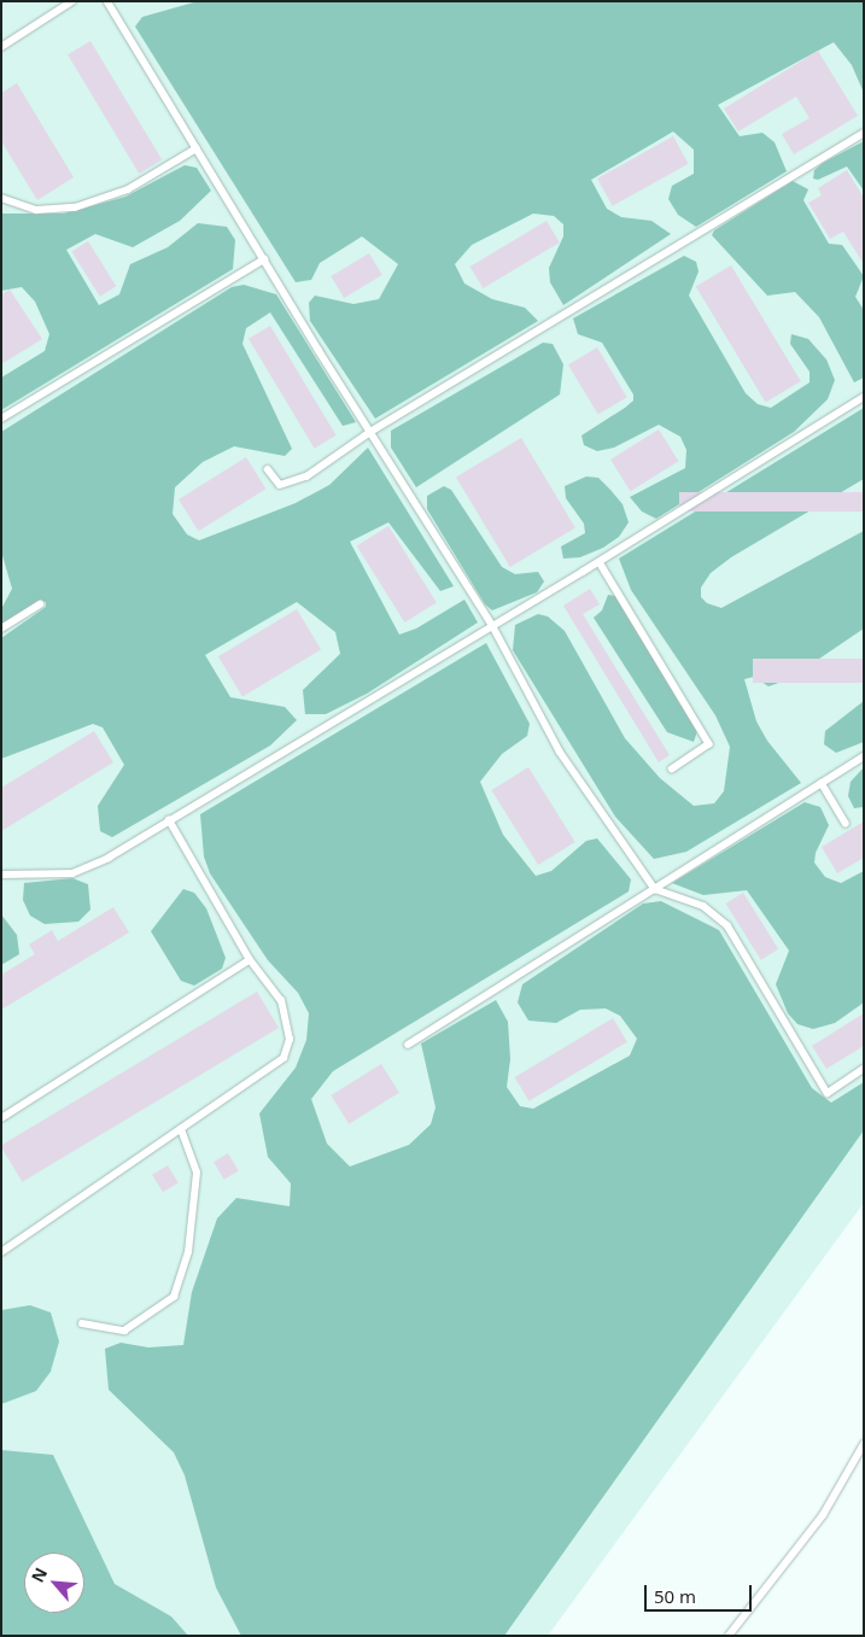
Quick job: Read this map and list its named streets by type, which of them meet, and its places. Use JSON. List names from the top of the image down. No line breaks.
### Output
{"scale_bar":"50 m","north":"top left"}
